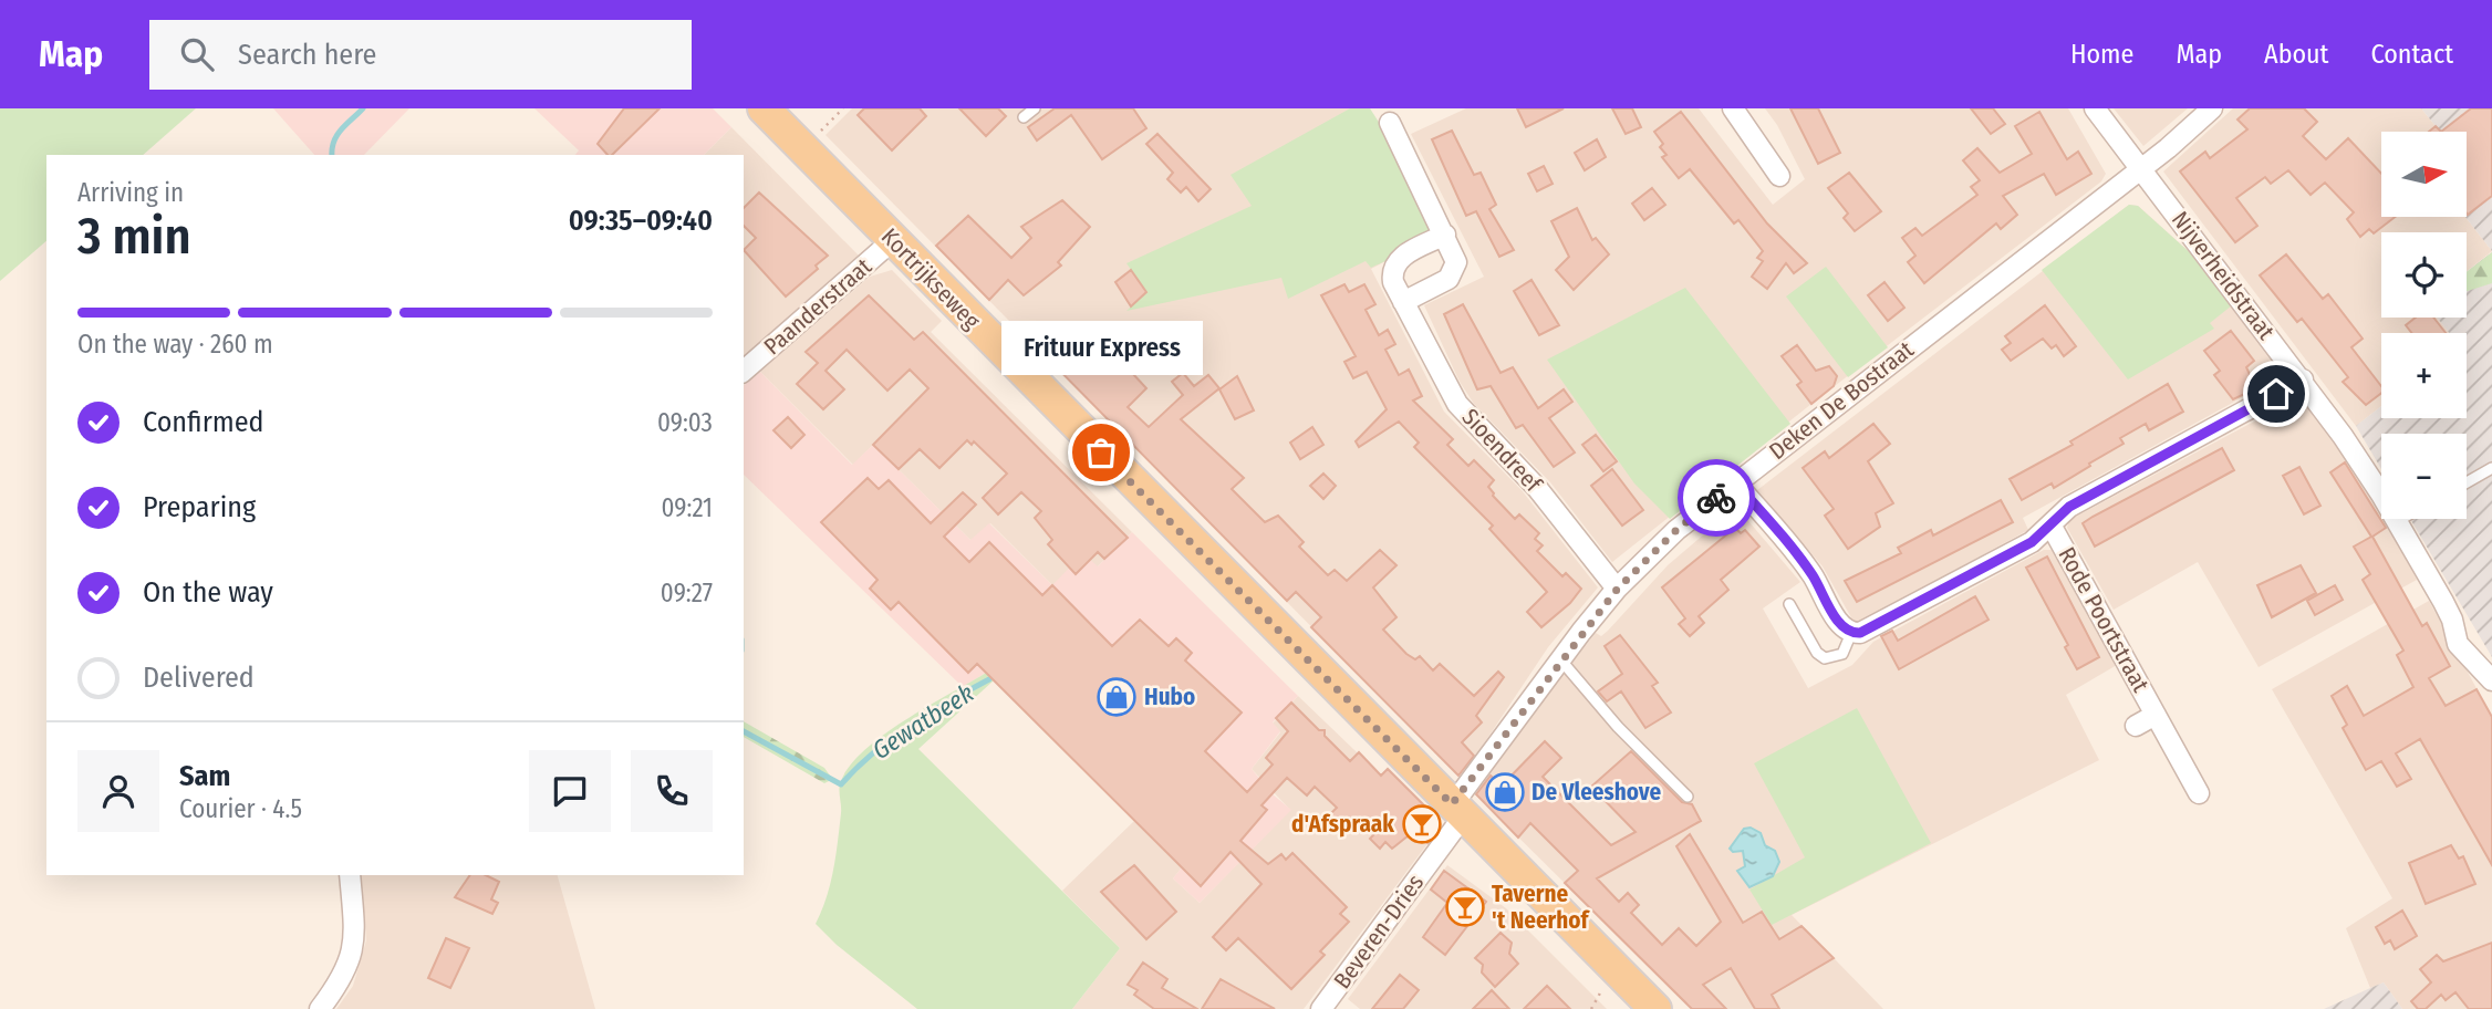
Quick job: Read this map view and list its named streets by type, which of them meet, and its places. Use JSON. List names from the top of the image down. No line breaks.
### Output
{"streets":{"main road":["Kortrijkseweg"],"street":["Nijverheidstraat","Paanderstraat","Deken De Bostraat","Sioendreef","Rode Poortstraat","Beveren-Dries"]},"crossings":[["Nijverheidstraat","Deken De Bostraat"],["Nijverheidstraat","Rode Poortstraat"],["Kortrijkseweg","Paanderstraat"],["Kortrijkseweg","Deken De Bostraat"],["Kortrijkseweg","Beveren-Dries"],["Deken De Bostraat","Sioendreef"],["Deken De Bostraat","Beveren-Dries"]],"water":["Gewatbeek"],"places":{"other":["Frituur Express"],"shop":["Hubo","De Vleeshove"],"bar":["d'Afspraak","Taverne 't Neerhof"]},"north":"right","page":{"header":"Map","search":"Search here","nav":["Home","Map","About","Contact"],"map_buttons":["+","−"],"heading":["3 min","Arriving in","09:35–09:40"],"panel":["Sam","Courier · 4.5"],"bar":"On the way · 260 m","bubble":"Frituur Express","list":[["Confirmed","09:03"],["Preparing","09:21"],["On the way","09:27"],"Delivered"]}}
